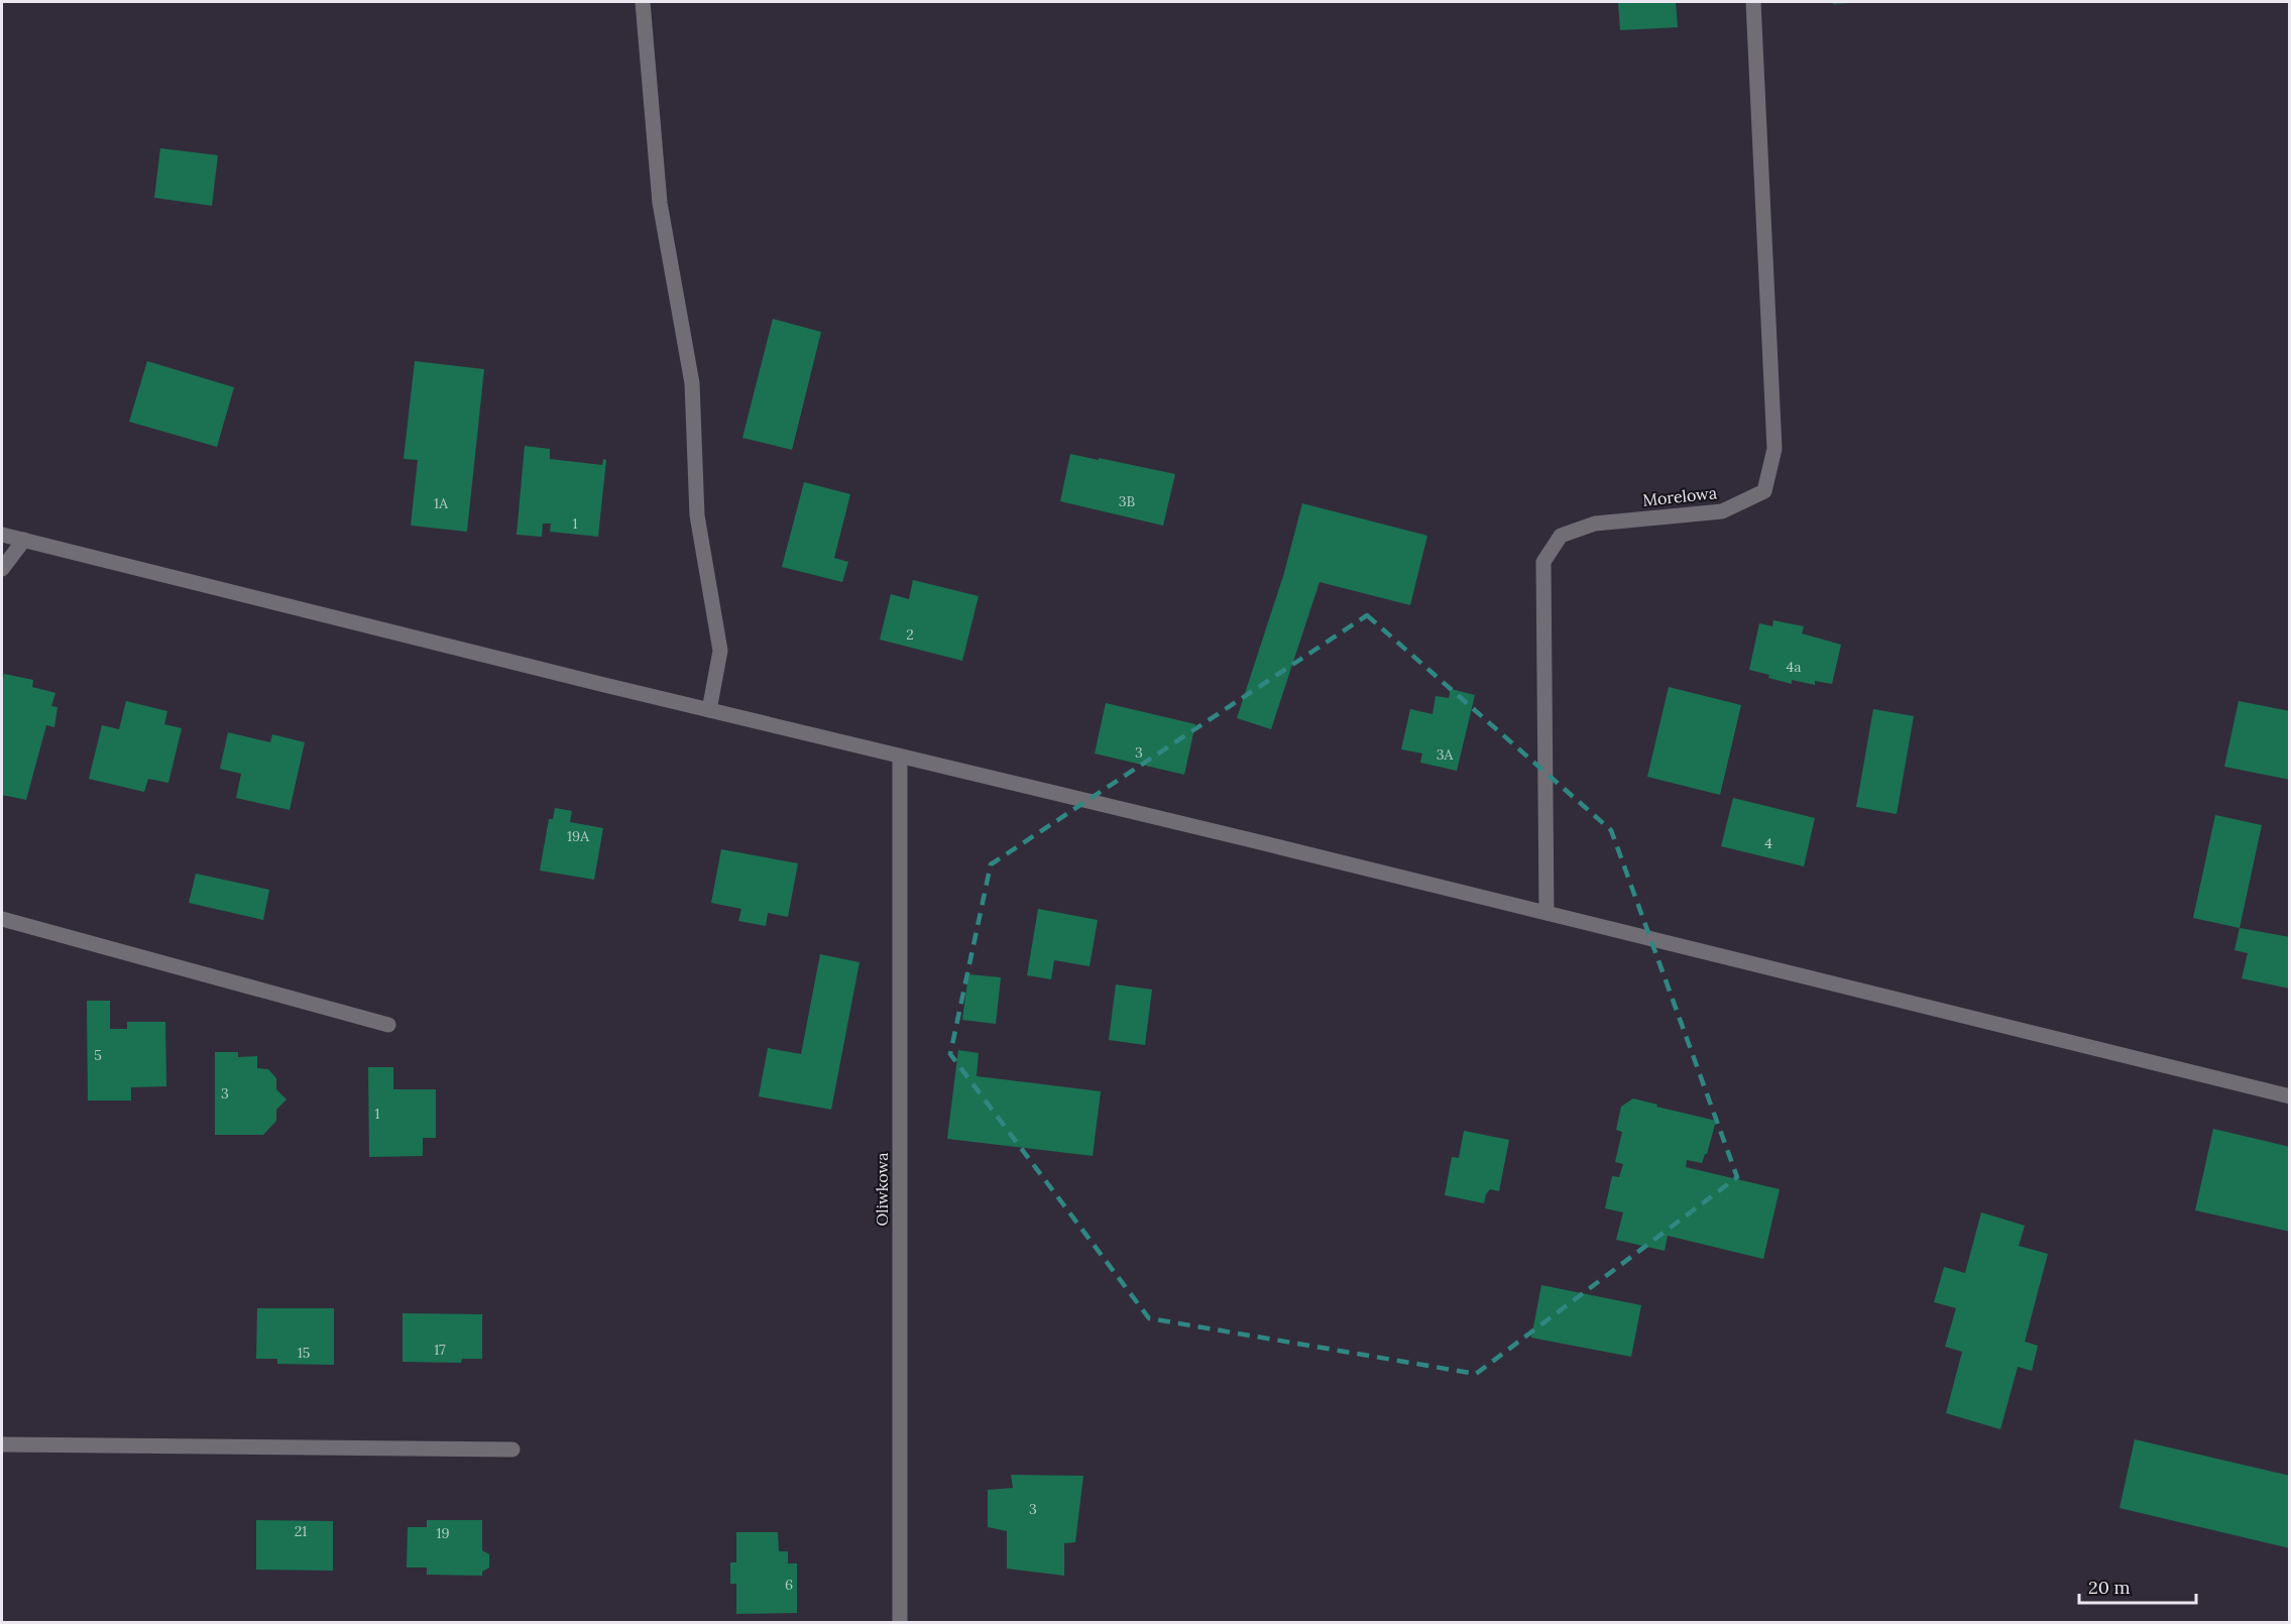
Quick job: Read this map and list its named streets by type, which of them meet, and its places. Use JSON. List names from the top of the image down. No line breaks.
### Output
{"streets":{"street":["Morelowa","Oliwkowa"]},"house_numbers":["3B","1A","1","2","4a","3","3A","19A","4","5","3","1","17","15","3","21","19","6"],"scale_bar":"20 m"}
